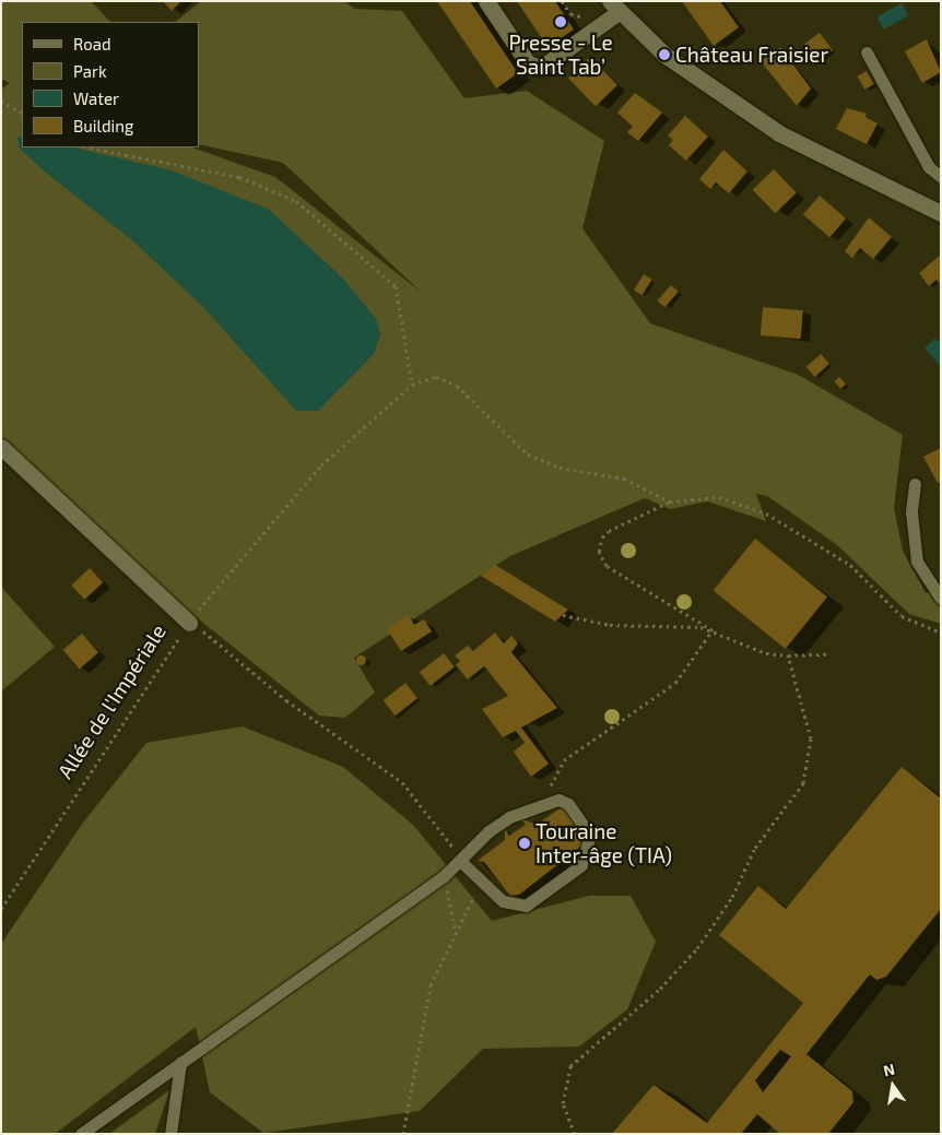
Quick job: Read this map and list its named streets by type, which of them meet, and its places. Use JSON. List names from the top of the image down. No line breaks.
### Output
{"streets":{"street":["Allée de l'Impériale"]},"places":["Presse - Le Saint Tab’","Château Fraisier","Touraine Inter-âge (TIA)"],"legend":["Road","Park","Water","Building"],"north":"top"}
